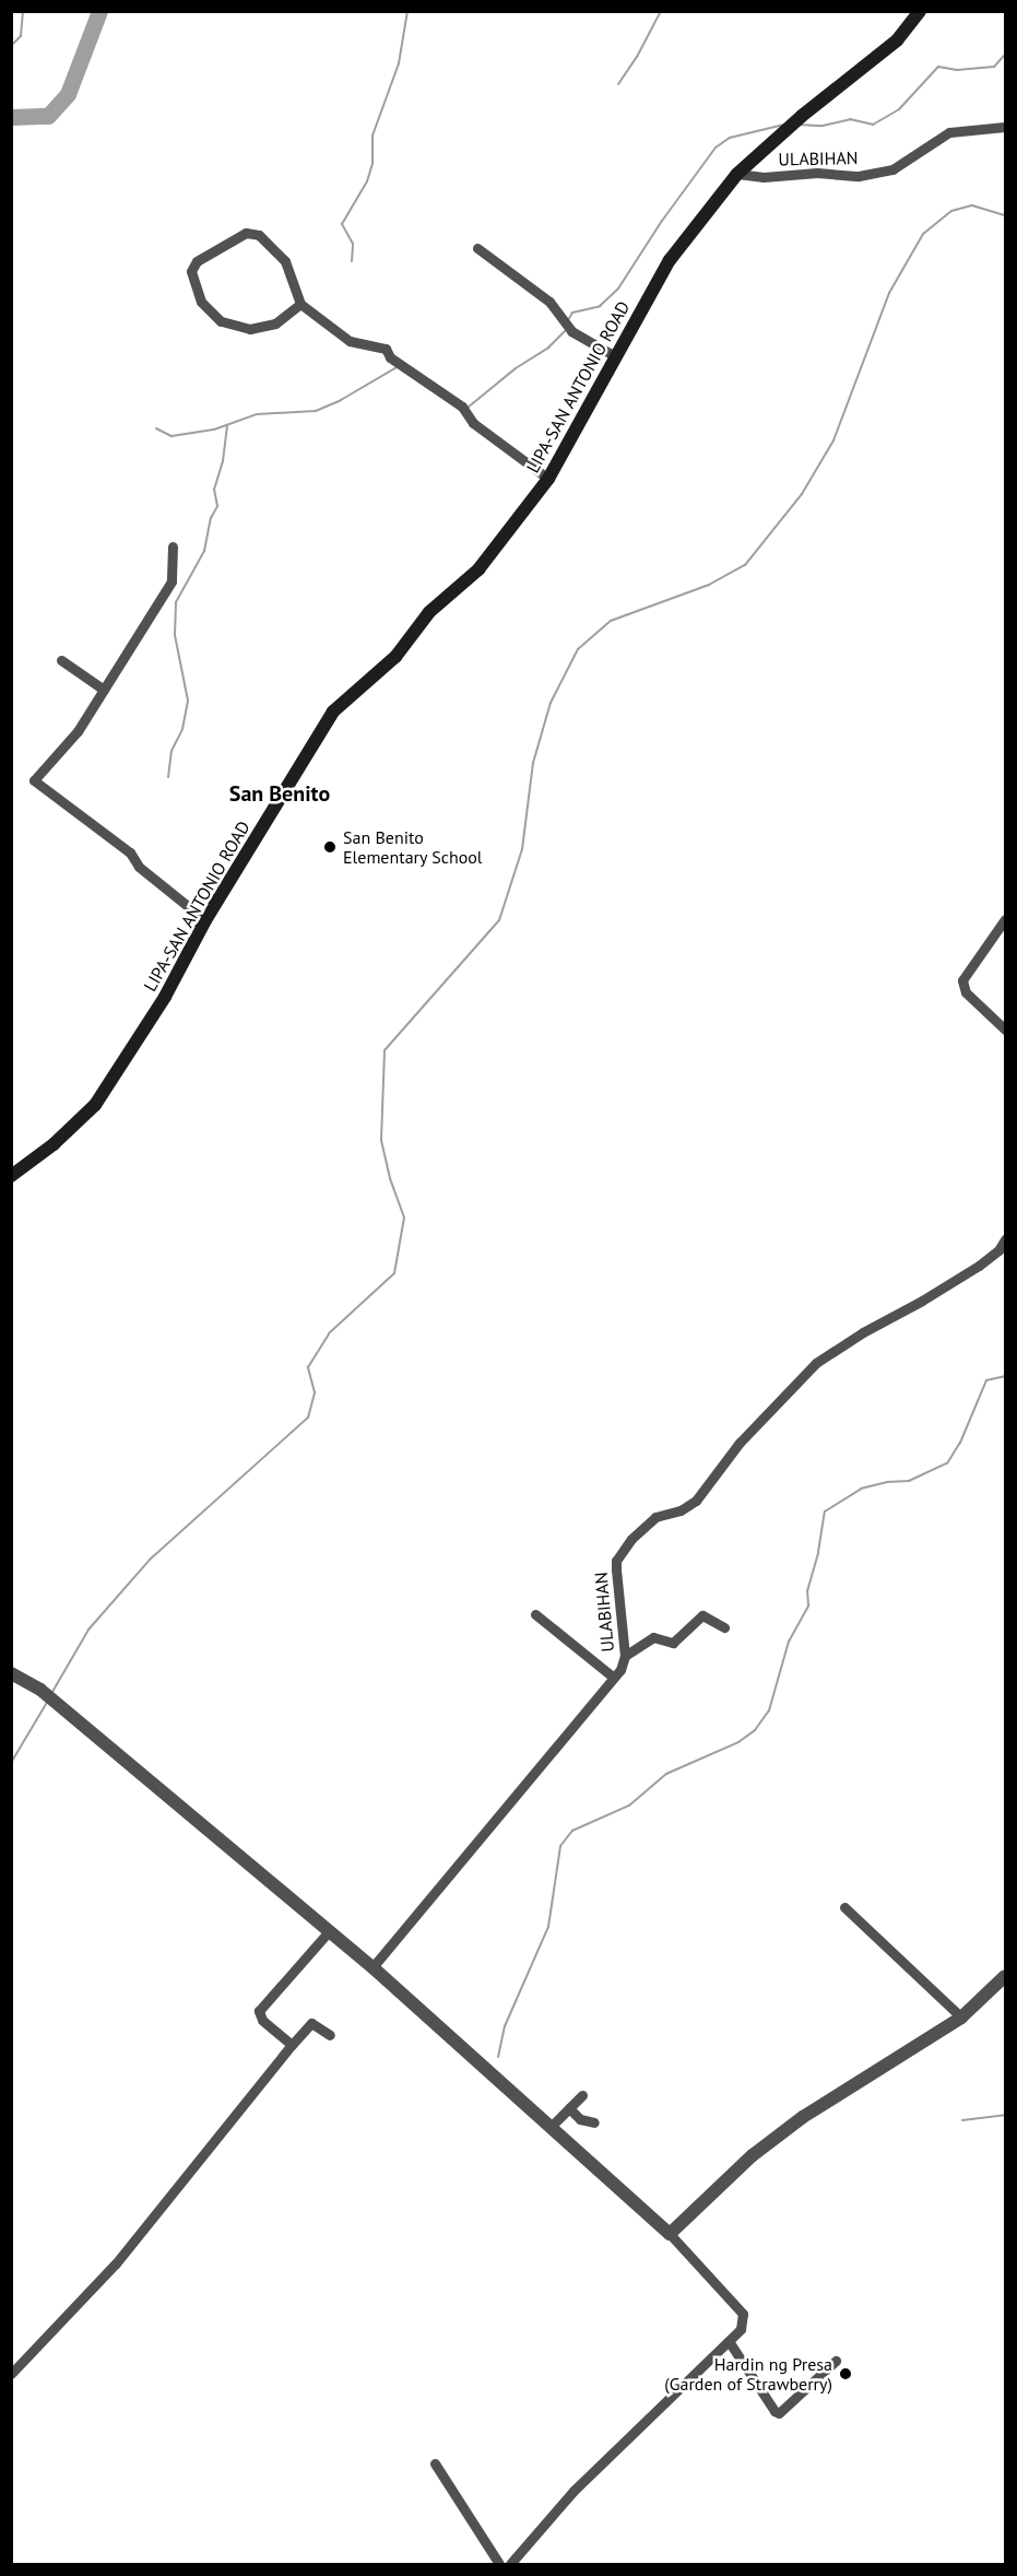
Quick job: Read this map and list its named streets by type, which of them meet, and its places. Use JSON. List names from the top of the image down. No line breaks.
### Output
{"streets":{"main road":["LIPA-SAN ANTONIO ROAD"],"street":["ULABIHAN"]},"crossings":[["ULABIHAN","LIPA-SAN ANTONIO ROAD"]],"districts":["San Benito"],"places":["San Benito Elementary School","Hardin ng Presa (Garden of Strawberry)"]}
